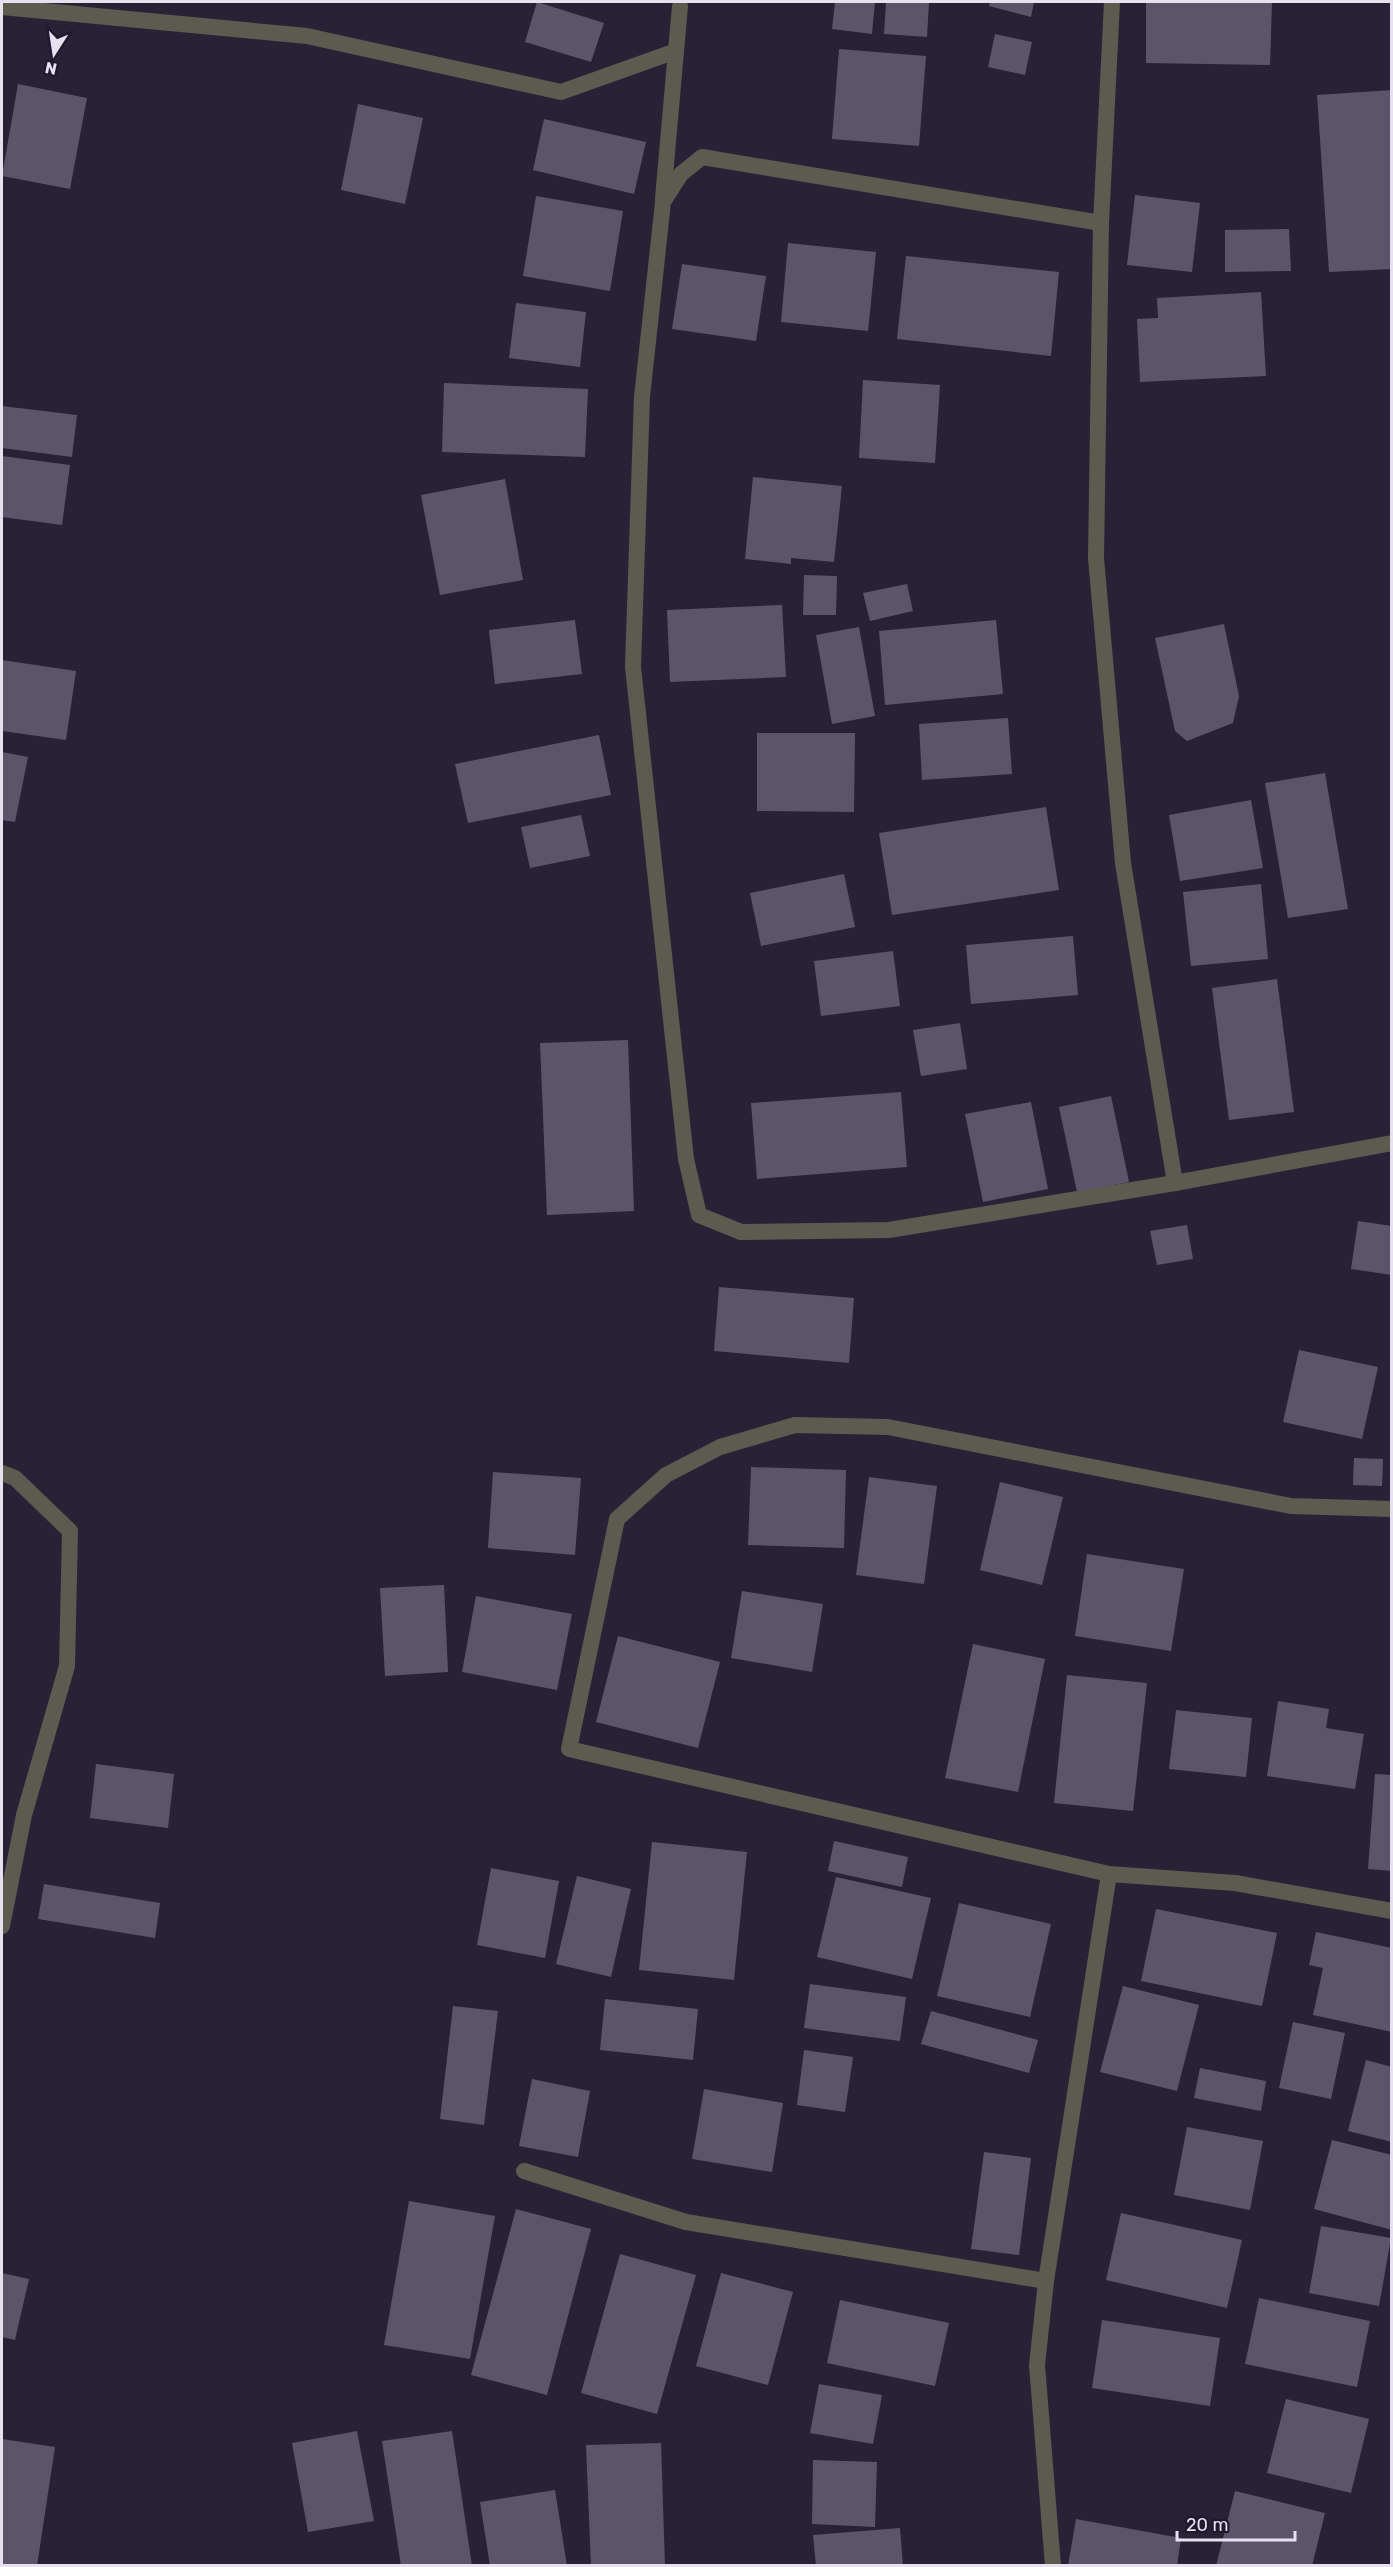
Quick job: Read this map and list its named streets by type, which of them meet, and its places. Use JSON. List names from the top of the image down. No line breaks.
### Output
{"scale_bar":"20 m","north":"bottom"}
